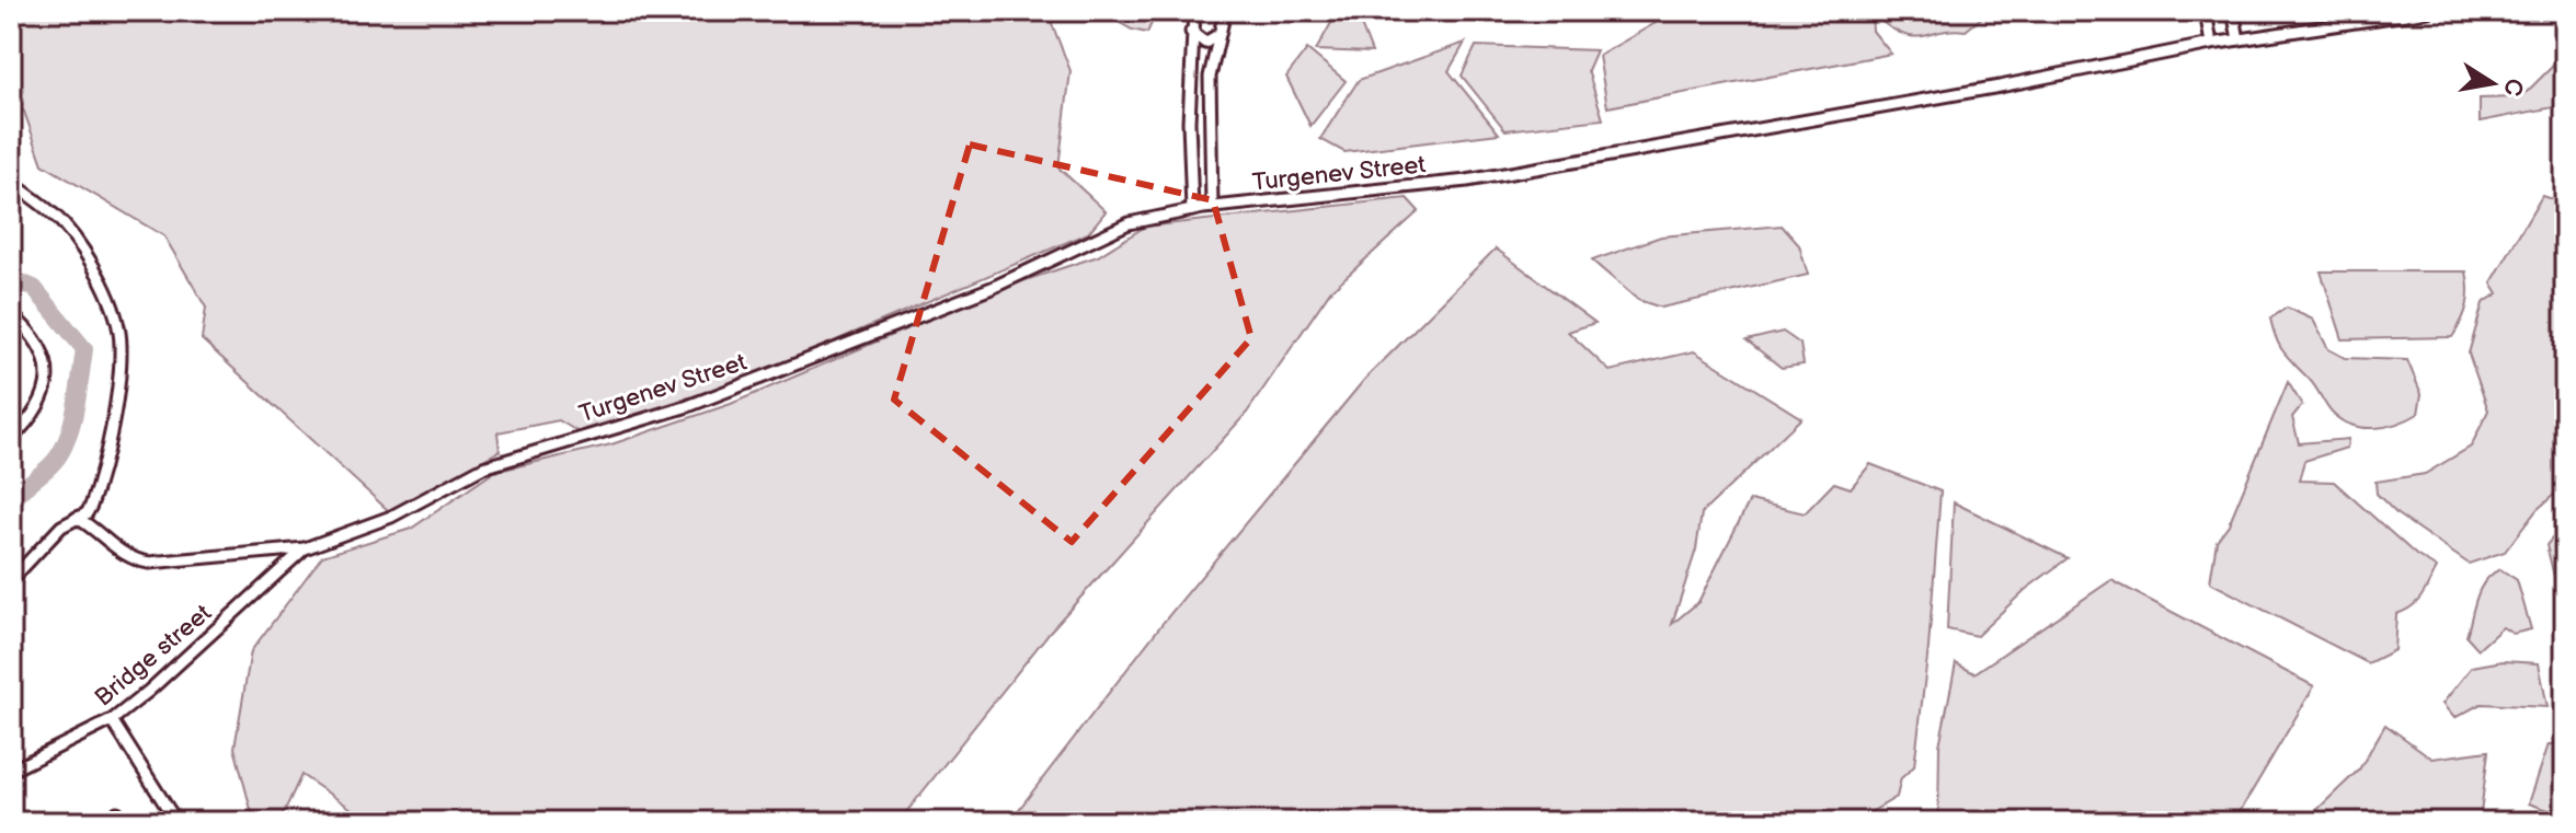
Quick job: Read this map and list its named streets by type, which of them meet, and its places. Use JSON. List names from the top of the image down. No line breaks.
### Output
{"streets":{"street":["Turgenev Street","Bridge street"]},"crossings":[["Turgenev Street","Bridge street"]],"north":"right"}
